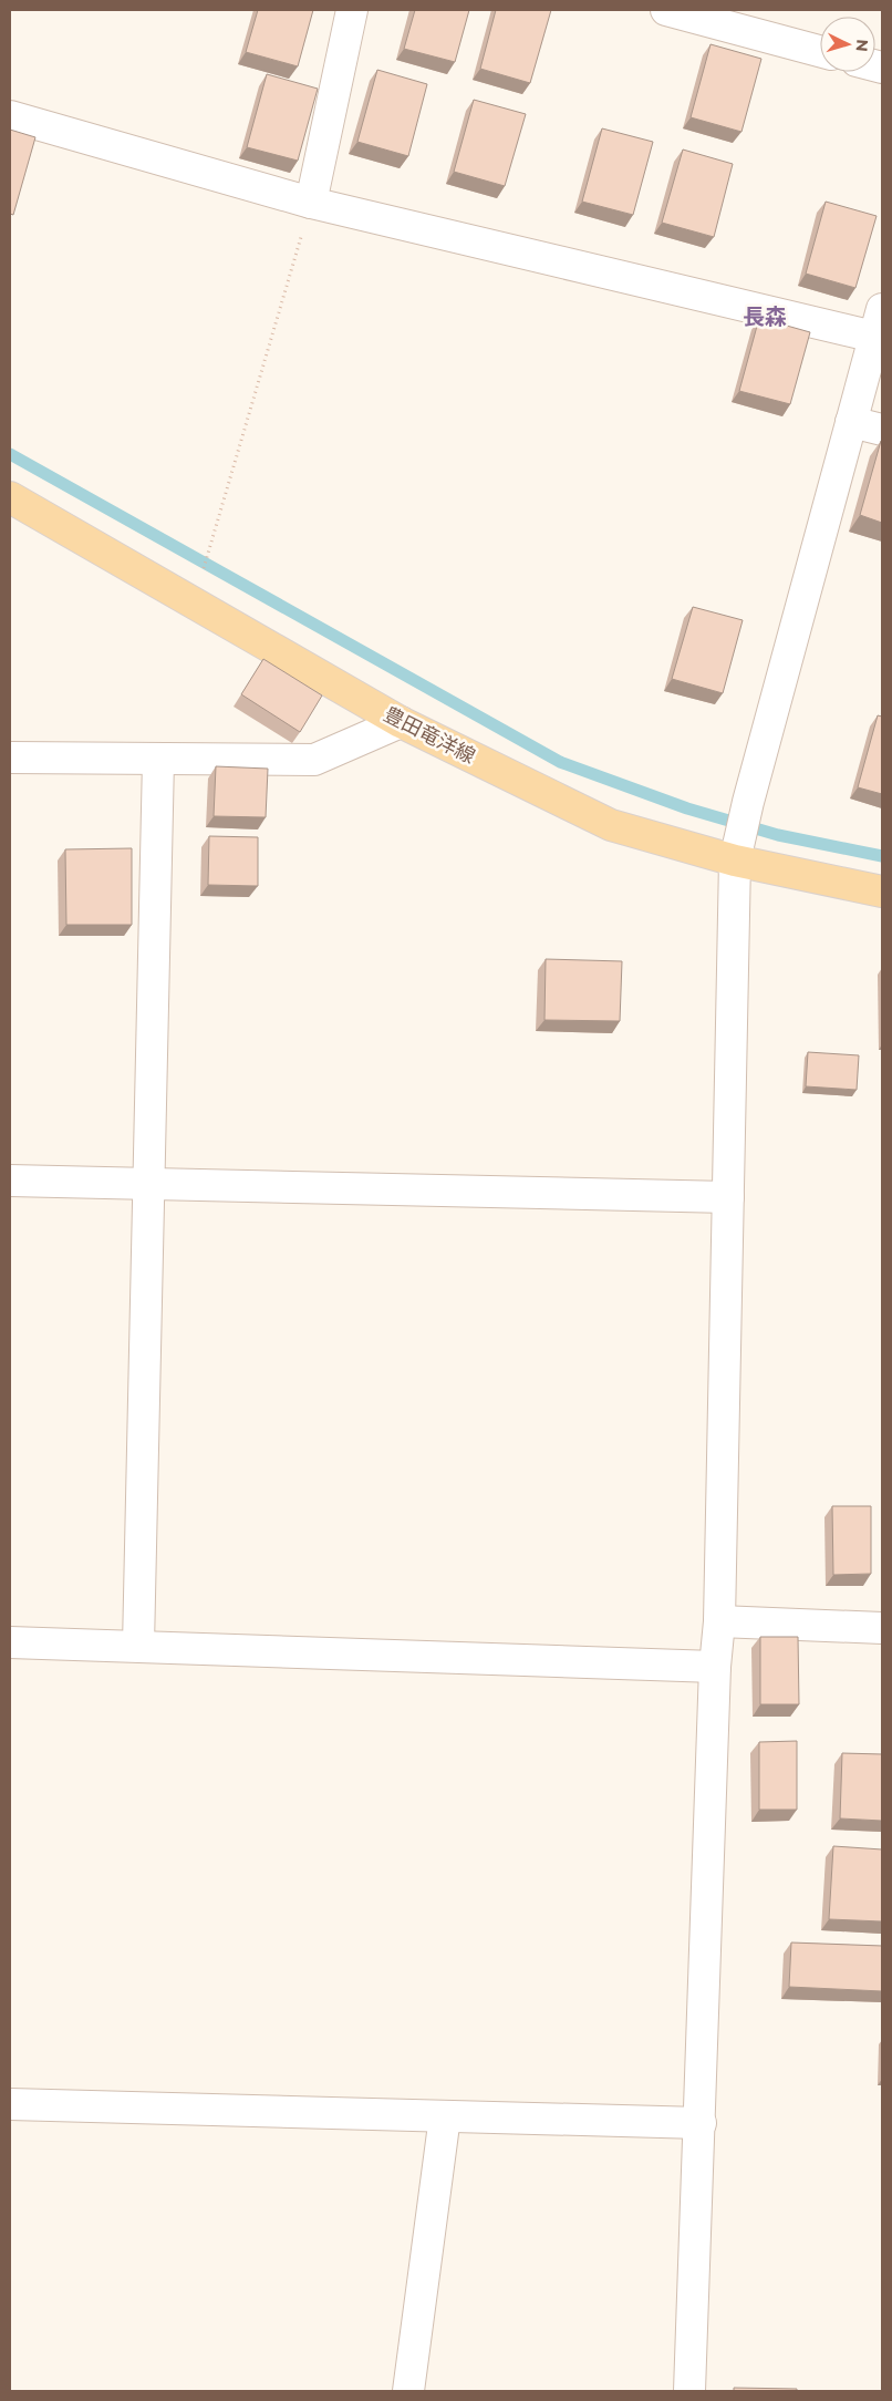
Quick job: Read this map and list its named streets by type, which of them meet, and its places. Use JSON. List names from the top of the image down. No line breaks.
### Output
{"streets":{"main road":["豊田竜洋線"]},"districts":["長森"],"north":"right"}
